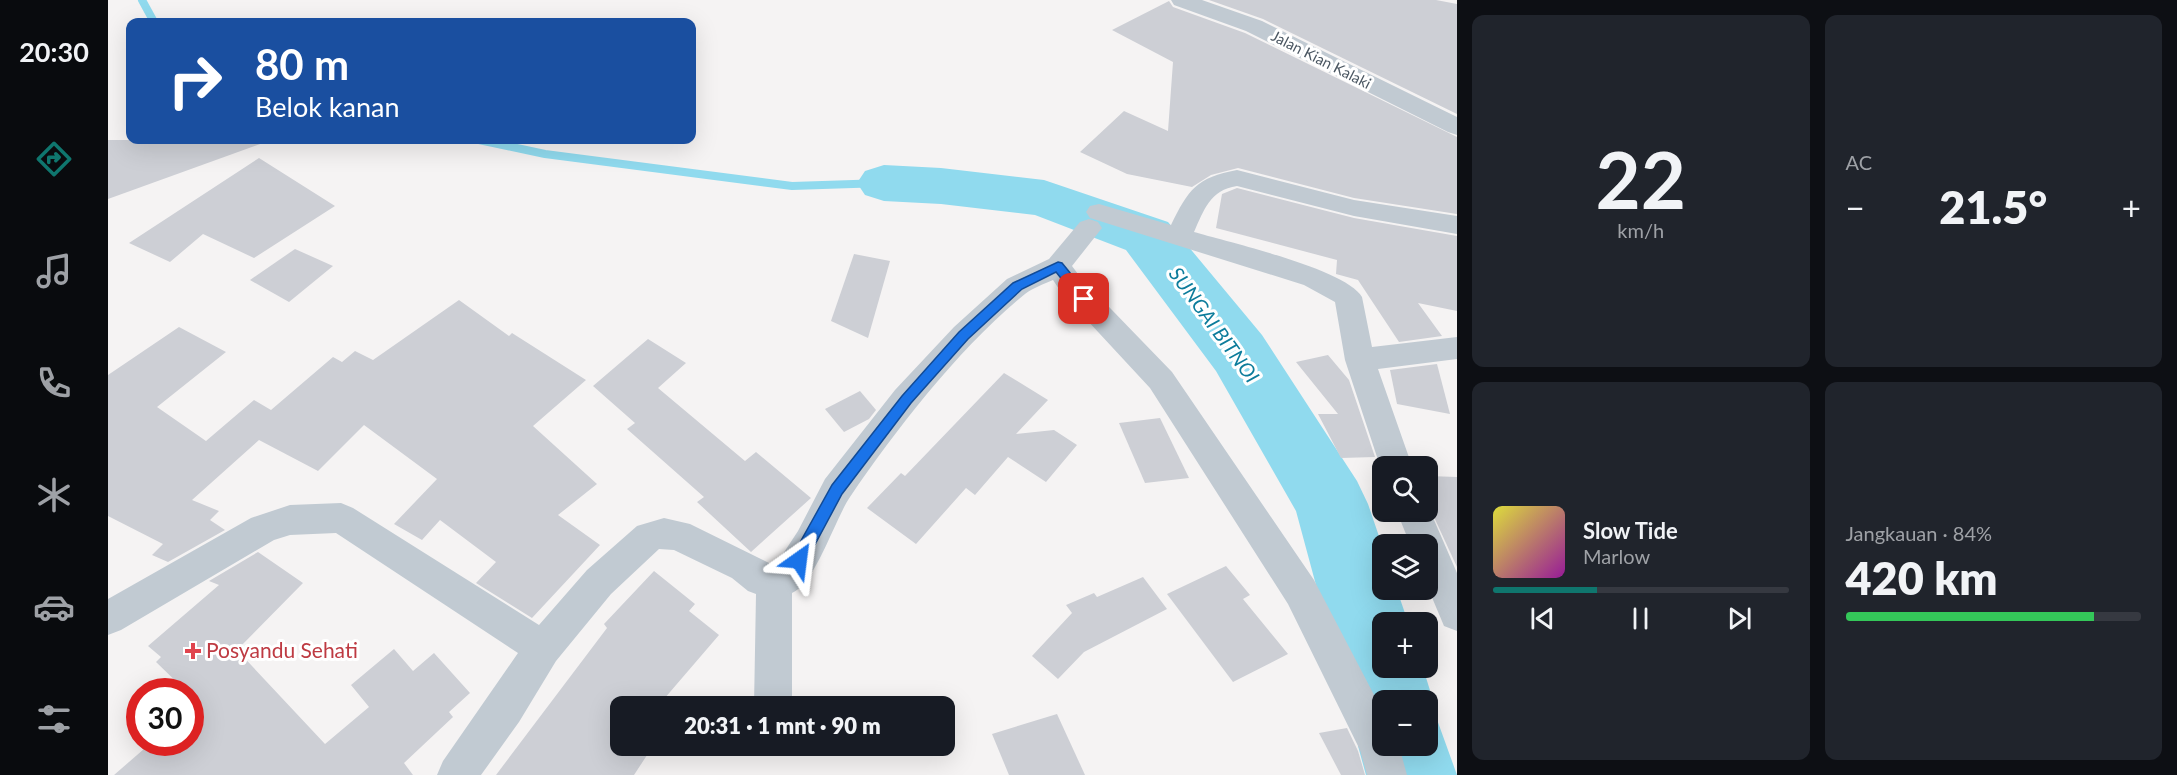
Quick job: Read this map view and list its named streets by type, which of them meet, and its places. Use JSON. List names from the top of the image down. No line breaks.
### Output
{"streets":{"street":["Jalan Kian Kalaki"]},"water":["SUNGAI BITNOI"],"places":{"health":["Posyandu Sehati"]},"page":{"tabs":"20:30","tile":[["22","km/h"],"AC",["Jangkauan · 84%","420 km"]],"turn":["80 m","Belok kanan"],"heat":["−","21.5°","+"],"map_buttons":["+","−"],"song":["Slow Tide","Marlow"],"limit":"30","trip":"20:31 · 1 mnt · 90 m"}}
